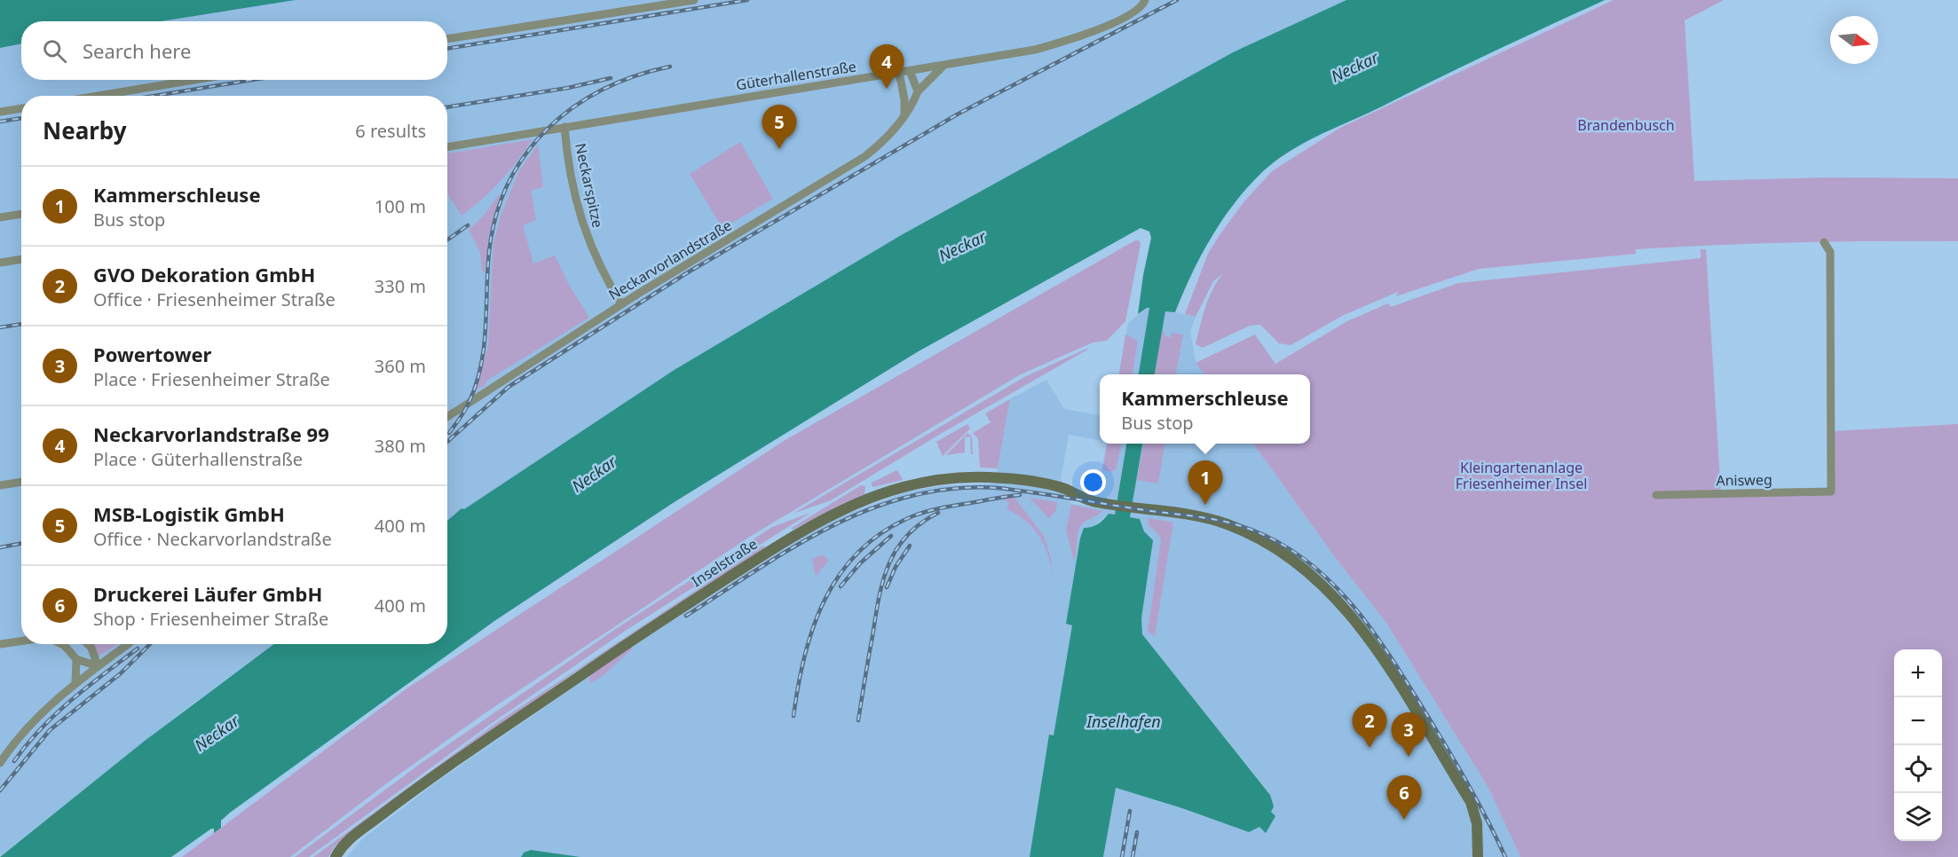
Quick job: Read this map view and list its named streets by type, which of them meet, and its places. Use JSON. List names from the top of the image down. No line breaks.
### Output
{"streets":{"street":["Güterhallenstraße","Neckarspitze","Neckarvorlandstraße","Anisweg","Inselstraße"]},"crossings":[["Güterhallenstraße","Neckarspitze"],["Güterhallenstraße","Neckarvorlandstraße"],["Neckarspitze","Neckarvorlandstraße"]],"water":["Neckar","Inselhafen"],"parks":["Brandenbusch","Kleingartenanlage Friesenheimer Insel"],"north":"right","page":{"search":"Search here","pins":["4","5","1","2","3","6"],"heading":["Nearby","6 results"],"list":[{"mark":"1","name":"Kammerschleuse","note":"Bus stop","value":"100 m"},{"mark":"2","name":"GVO Dekoration GmbH","note":"Office · Friesenheimer Straße","value":"330 m"},{"mark":"3","name":"Powertower","note":"Place · Friesenheimer Straße","value":"360 m"},{"mark":"4","name":"Neckarvorlandstraße 99","note":"Place · Güterhallenstraße","value":"380 m"},{"mark":"5","name":"MSB-Logistik GmbH","note":"Office · Neckarvorlandstraße","value":"400 m"},{"mark":"6","name":"Druckerei Läufer GmbH","note":"Shop · Friesenheimer Straße","value":"400 m"}],"popup":["Kammerschleuse","Bus stop"],"map_buttons":["+","−"]}}
